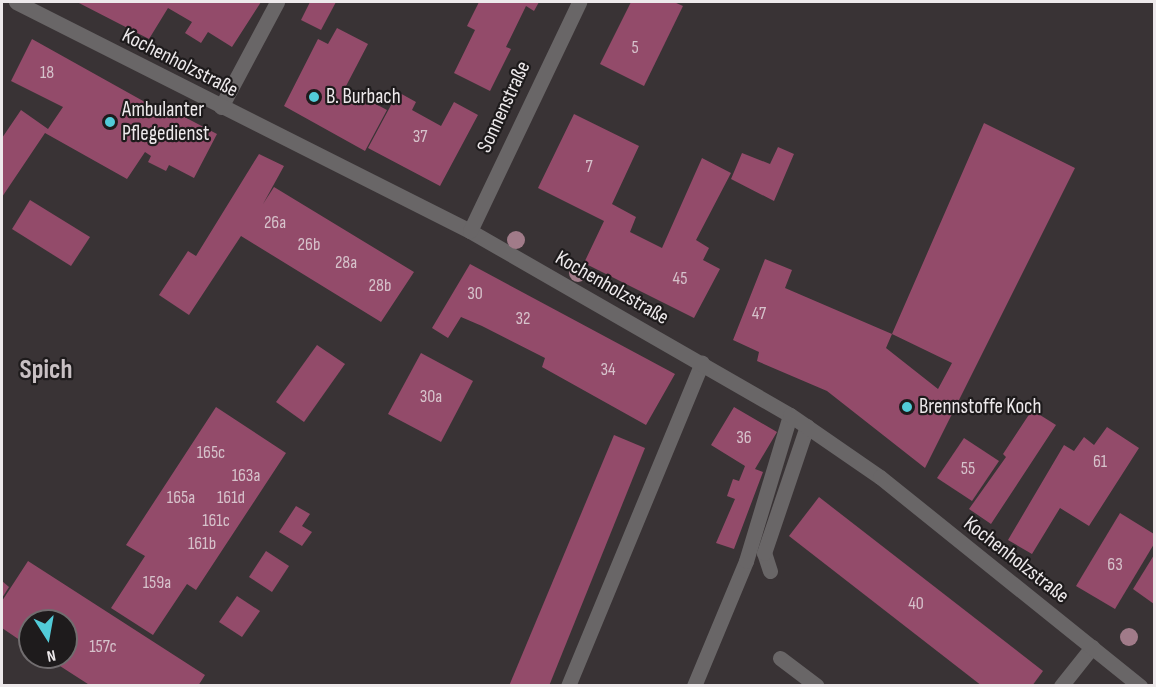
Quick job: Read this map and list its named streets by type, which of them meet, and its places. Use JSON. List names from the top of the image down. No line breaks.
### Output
{"streets":{"street":["Kochenholzstraße","Sonnenstraße"]},"crossings":[["Kochenholzstraße","Sonnenstraße"]],"districts":["Spich"],"places":["B. Burbach","Ambulanter Pflegedienst","Brennstoffe Koch"],"house_numbers":["5","18","37","7","26a","26b","28a","45","28b","30","47","32","34","30a","36","165c","61","55","163a","165a","161d","161c","161b","63","159a","40","157c"],"north":"bottom"}
